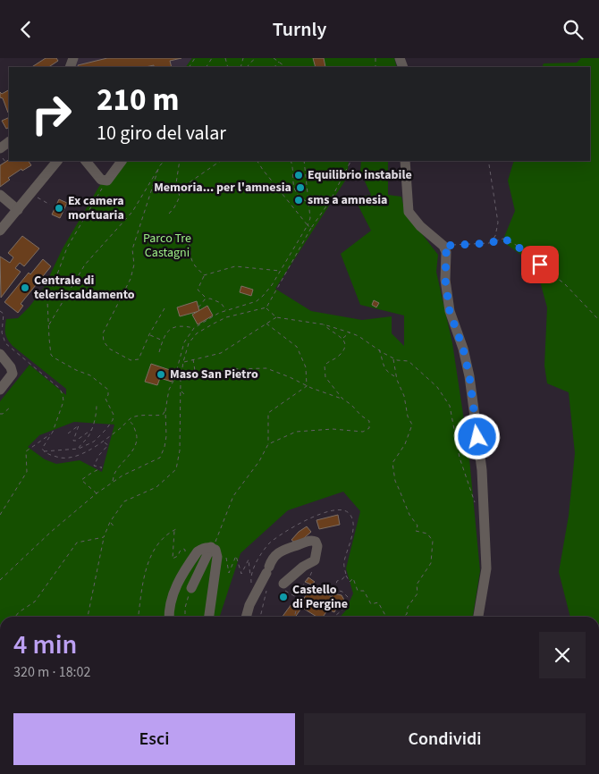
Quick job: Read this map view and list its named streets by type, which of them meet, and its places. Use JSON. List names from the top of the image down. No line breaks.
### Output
{"parks":["Parco Tre Castagni"],"places":["Equilibrio instabile","Memoria... per l'amnesia","sms a amnesia","Ex camera mortuaria","Centrale di teleriscaldamento","Maso San Pietro","Castello di Pergine"],"page":{"header":"Turnly","turn":["210 m","10 giro del valar"],"heading":["4 min","320 m · 18:02"],"buttons":["Esci","Condividi"]}}
